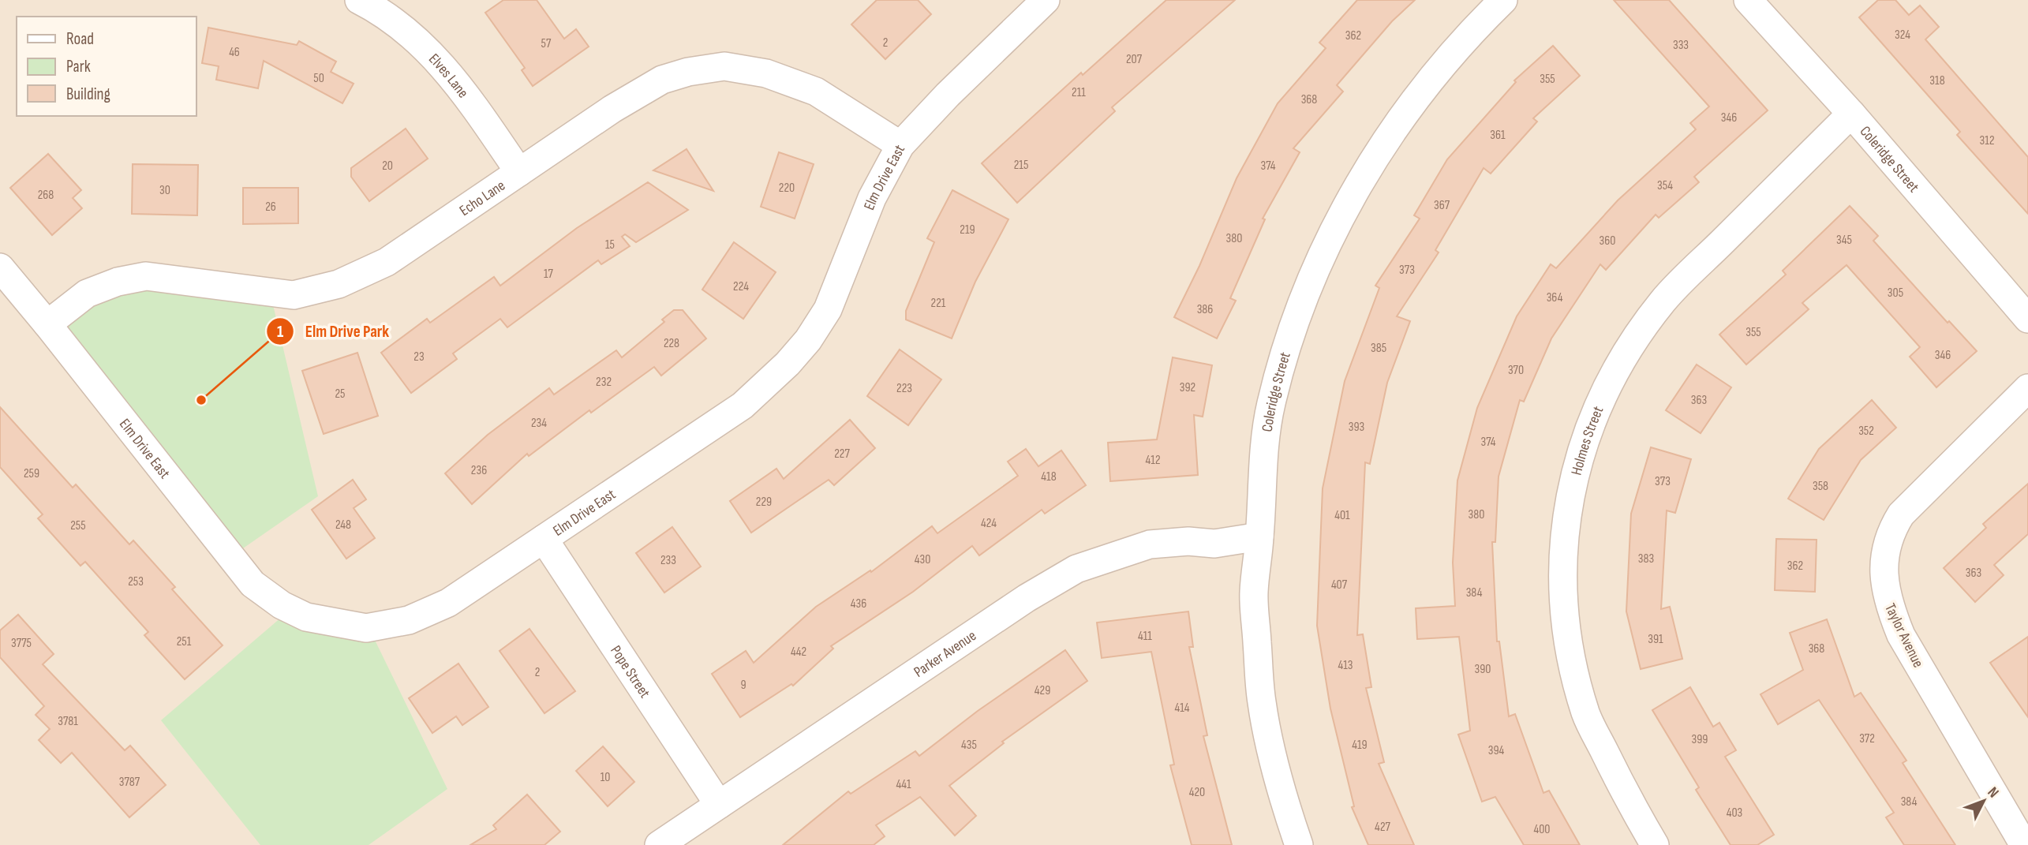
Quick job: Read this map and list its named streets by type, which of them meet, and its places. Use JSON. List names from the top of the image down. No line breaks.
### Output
{"streets":{"street":["Elves Lane","Coleridge Street","Elm Drive East","Echo Lane","Holmes Street","Taylor Avenue","Parker Avenue","Pope Street"]},"crossings":[["Elves Lane","Echo Lane"],["Coleridge Street","Holmes Street"],["Coleridge Street","Parker Avenue"],["Elm Drive East","Echo Lane"],["Elm Drive East","Pope Street"],["Parker Avenue","Pope Street"]],"places":["Elm Drive Park"],"house_numbers":["324","362","2","57","333","46","207","50","355","318","211","368","346","361","312","215","20","374","354","220","30","268","367","26","219","380","345","360","15","373","17","224","305","364","221","386","355","228","385","346","23","370","232","392","223","25","363","234","393","352","374","227","412","236","259","418","373","358","229","380","401","424","248","255","383","430","233","362","363","253","407","384","436","411","391","251","3775","368","442","413","390","2","9","429","414","3781","372","399","435","419","394","10","3787","441","420","384","403","427","400"],"legend":["Road","Park","Building"],"north":"top right"}
